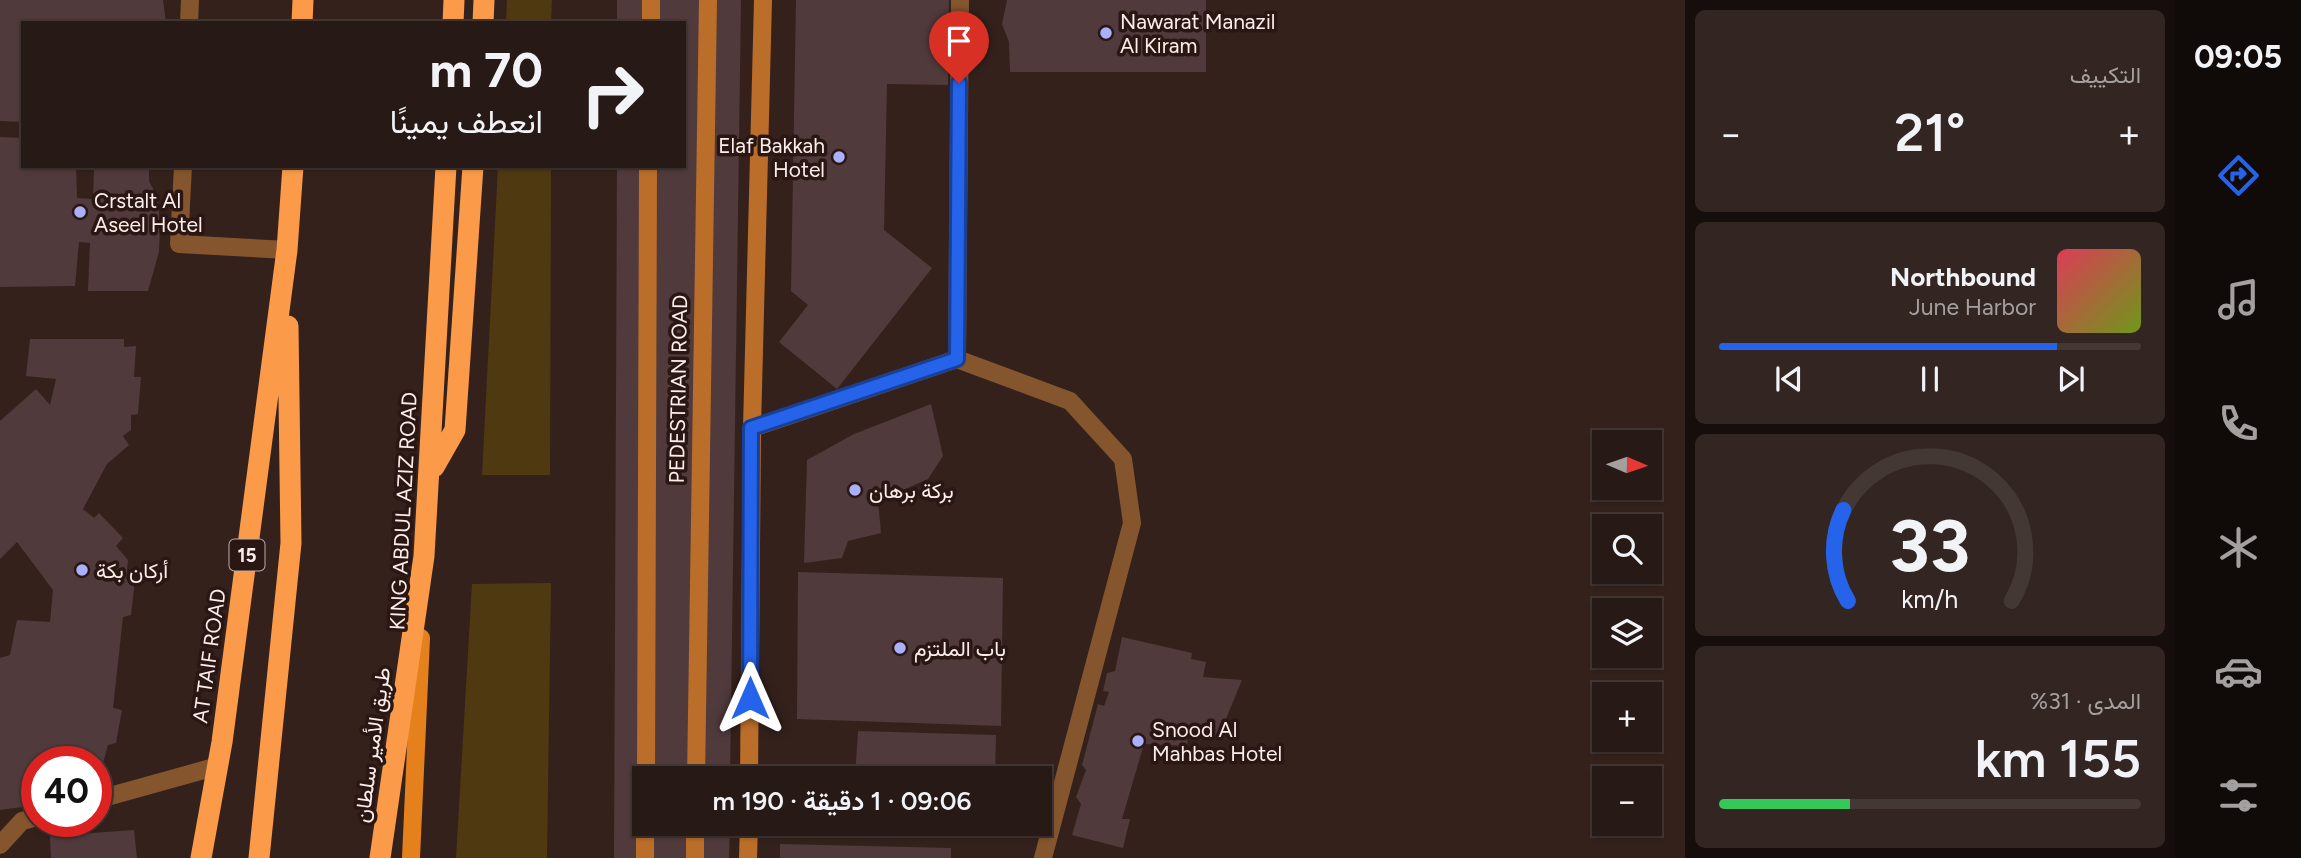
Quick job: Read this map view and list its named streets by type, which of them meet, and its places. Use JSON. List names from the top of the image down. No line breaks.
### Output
{"streets":{"highway":["KING ABDUL AZIZ ROAD","15","AT TAIF ROAD","طريق الأمير سلطان"],"main road":["PEDESTRIAN ROAD"]},"crossings":[["KING ABDUL AZIZ ROAD","طريق الأمير سلطان"]],"places":["Nawarat Manazil Al Kiram","Elaf Bakkah Hotel","Crstalt Al Aseel Hotel","بركة برهان","أركان بكة","باب الملتزم","Snood Al Mahbas Hotel"],"north":"right","page":{"tabs":"09:05","tile":["التكييف",["المدى · 31%","155 km"]],"turn":["70 m","انعطف يمينًا"],"heat":["−","21°","+"],"song":["Northbound","June Harbor"],"map_buttons":["+","−"],"limit":"40","trip":"09:06 · 1 دقيقة · 190 m","gauge":["33","km/h"]}}
